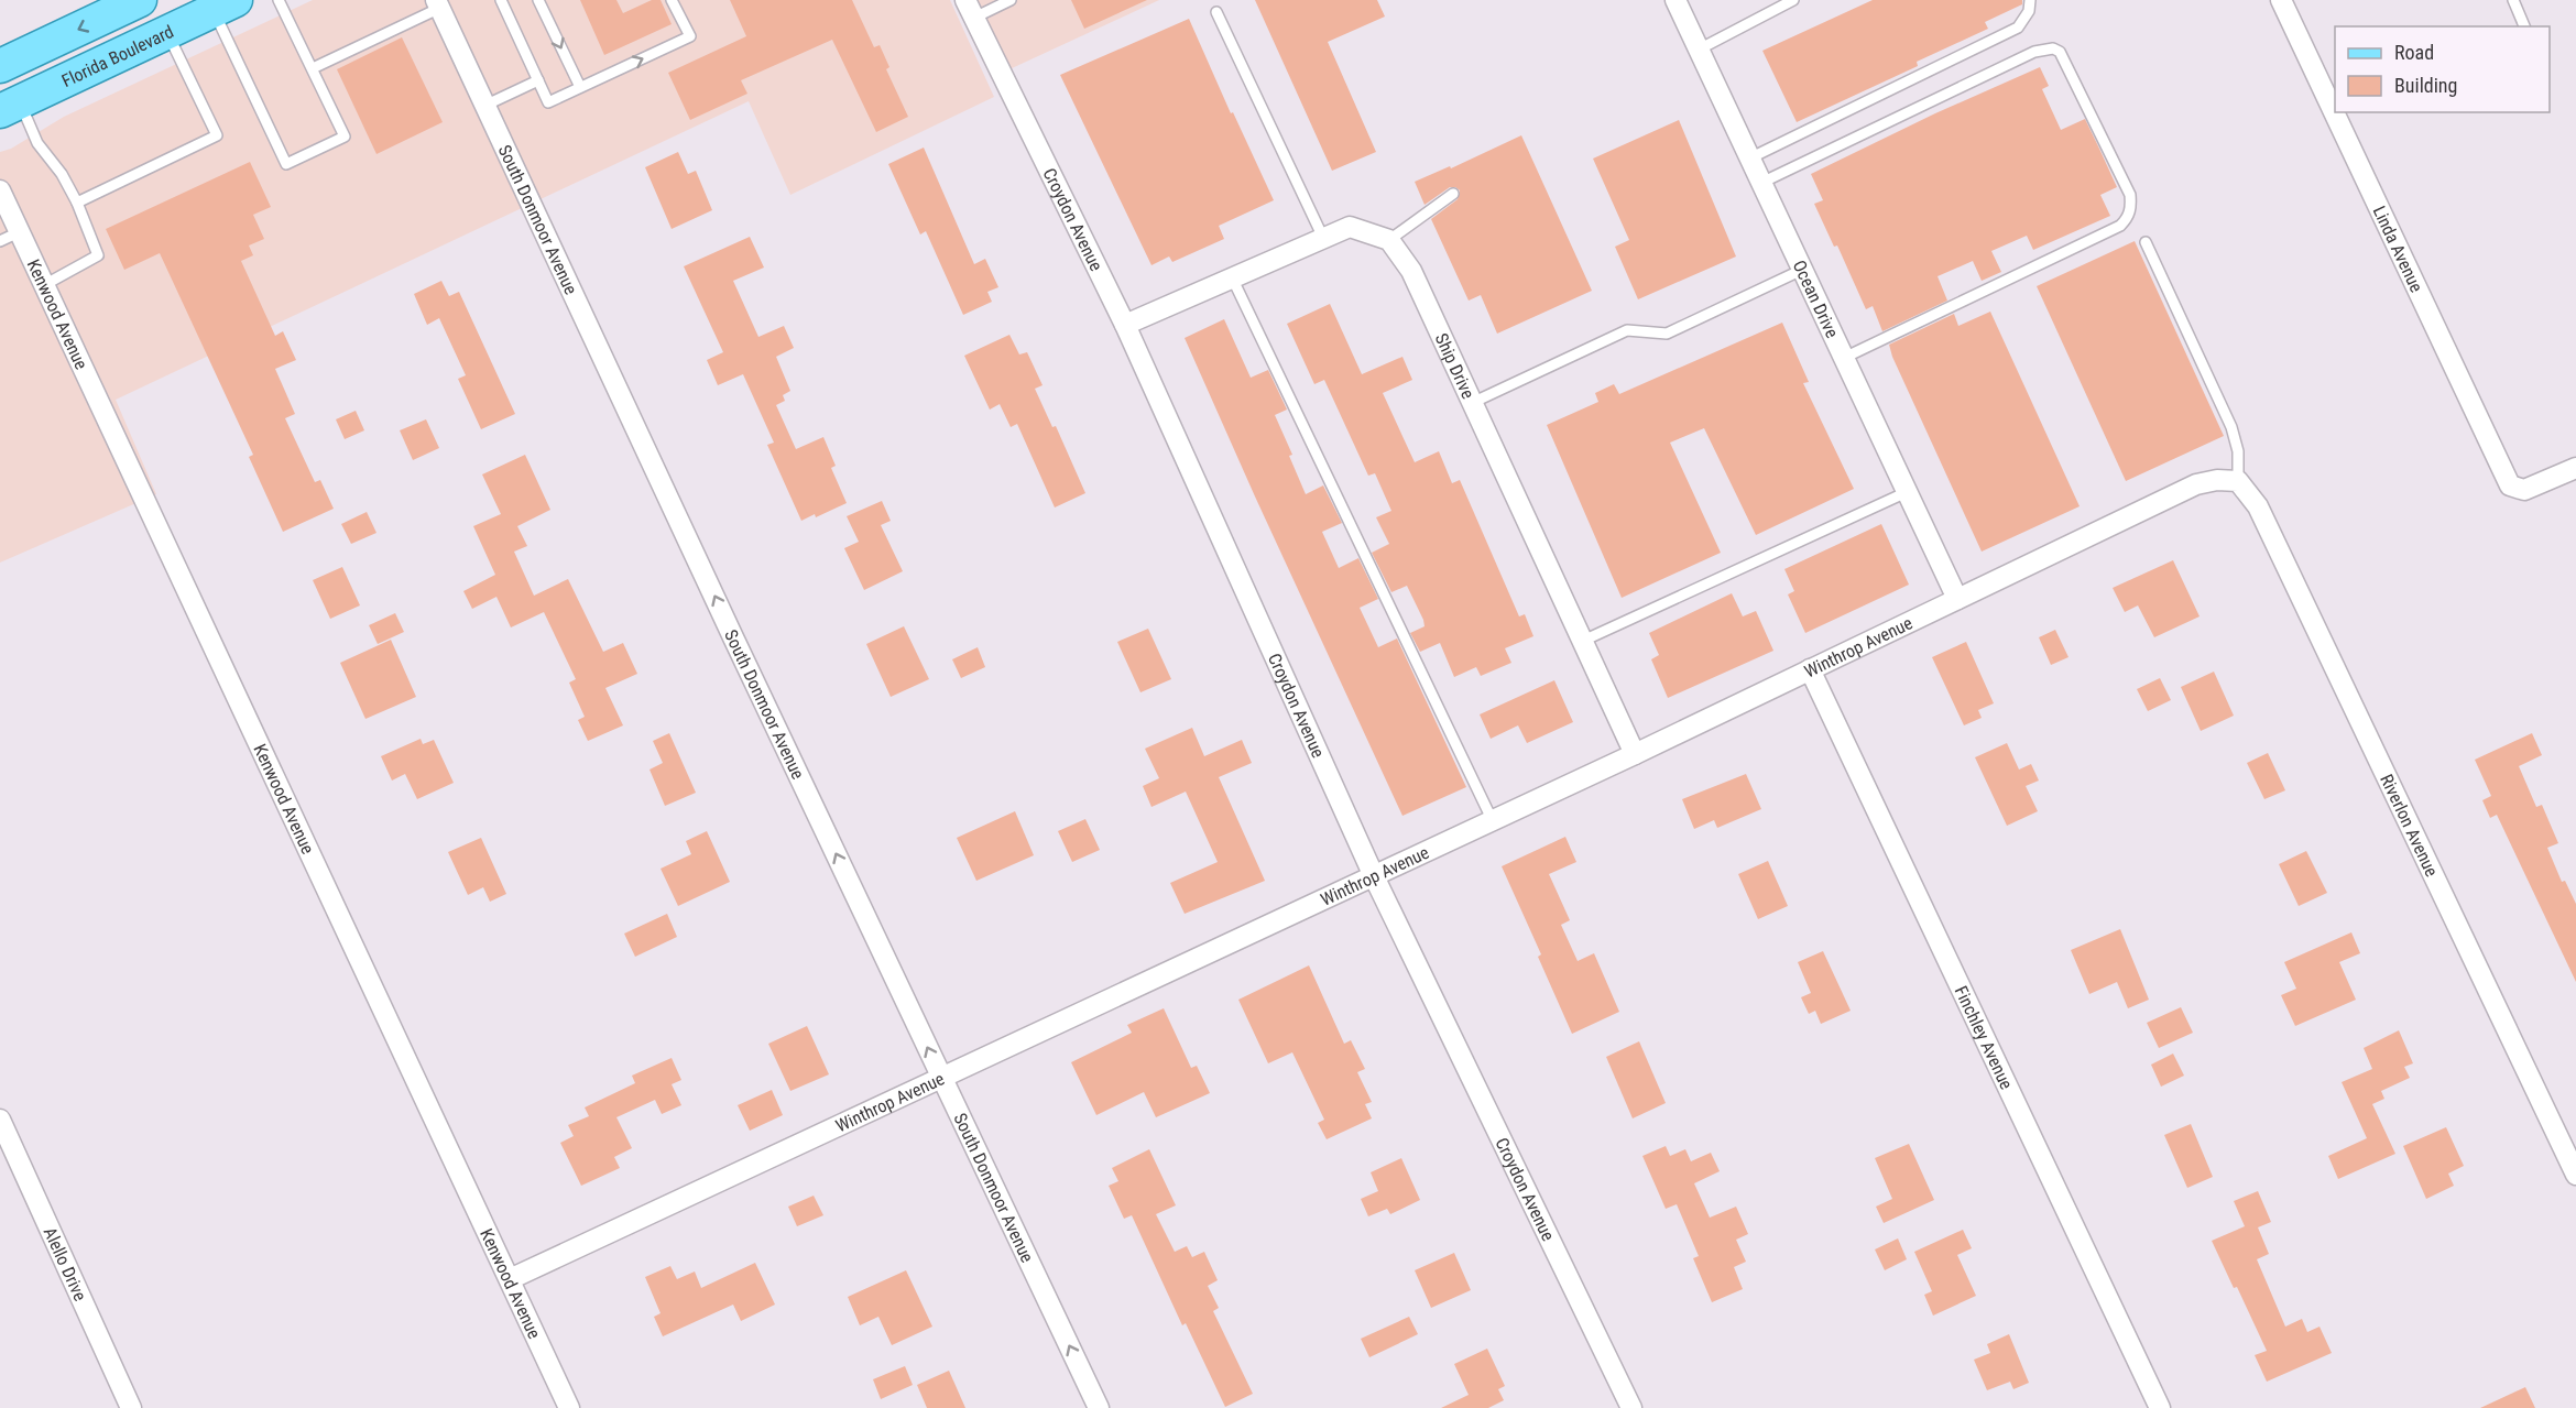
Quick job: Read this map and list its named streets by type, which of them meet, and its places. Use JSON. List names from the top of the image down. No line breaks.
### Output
{"streets":{"main road":["Florida Boulevard"],"street":["Croydon Avenue","South Donmoor Avenue","Linda Avenue","Ocean Drive","Kenwood Avenue","Ship Drive","Winthrop Avenue","Riverlon Avenue","Finchley Avenue","Alello Drive"]},"crossings":[["Croydon Avenue","Winthrop Avenue"],["South Donmoor Avenue","Winthrop Avenue"],["Ocean Drive","Winthrop Avenue"],["Kenwood Avenue","Winthrop Avenue"],["Ship Drive","Winthrop Avenue"],["Winthrop Avenue","Riverlon Avenue"],["Winthrop Avenue","Finchley Avenue"]],"one_way":["South Donmoor Avenue"],"legend":["Road","Building"]}
